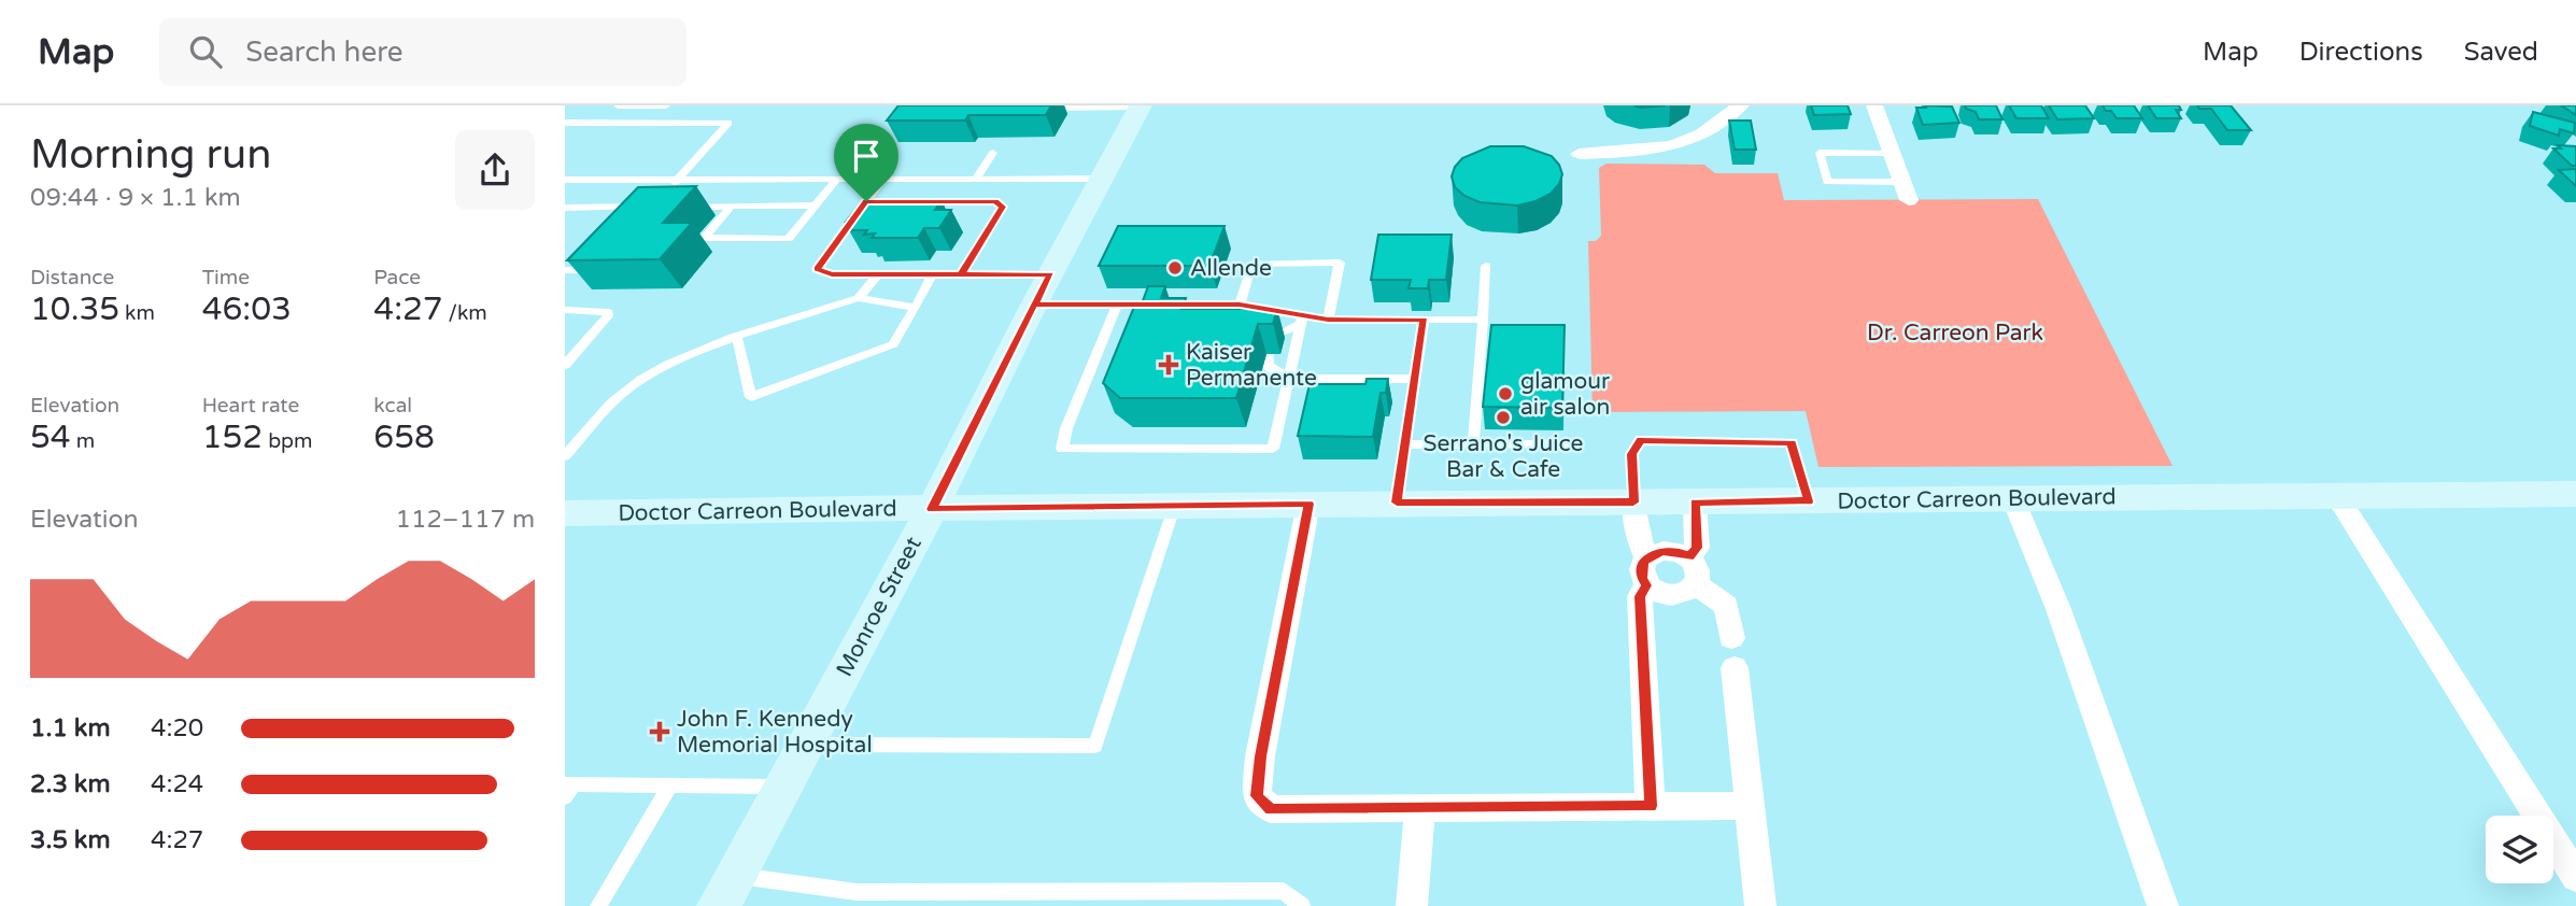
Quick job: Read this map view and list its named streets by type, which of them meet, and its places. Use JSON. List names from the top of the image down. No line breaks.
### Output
{"streets":{"main road":["Doctor Carreon Boulevard","Monroe Street"]},"crossings":[["Doctor Carreon Boulevard","Monroe Street"]],"parks":["Dr. Carreon Park"],"places":{"other":["Allende","glamour air salon","Serrano's Juice Bar & Cafe"],"health":["Kaiser Permanente","John F. Kennedy Memorial Hospital"]},"page":{"header":"Map","search":"Search here","nav":["Map","Directions","Saved"],"heading":["Morning run","09:44 · 9 × 1.1 km"],"stats":[["Distance","10.35 km"],["Time","46:03"],["Pace","4:27 /km"],["Elevation","54 m"],["Heart rate","152 bpm"],["kcal","658"]],"chart":["Elevation","112–117 m"],"list":[{"name":"1.1 km","note":"4:20"},{"name":"2.3 km","note":"4:24"},{"name":"3.5 km","note":"4:27"}]}}
